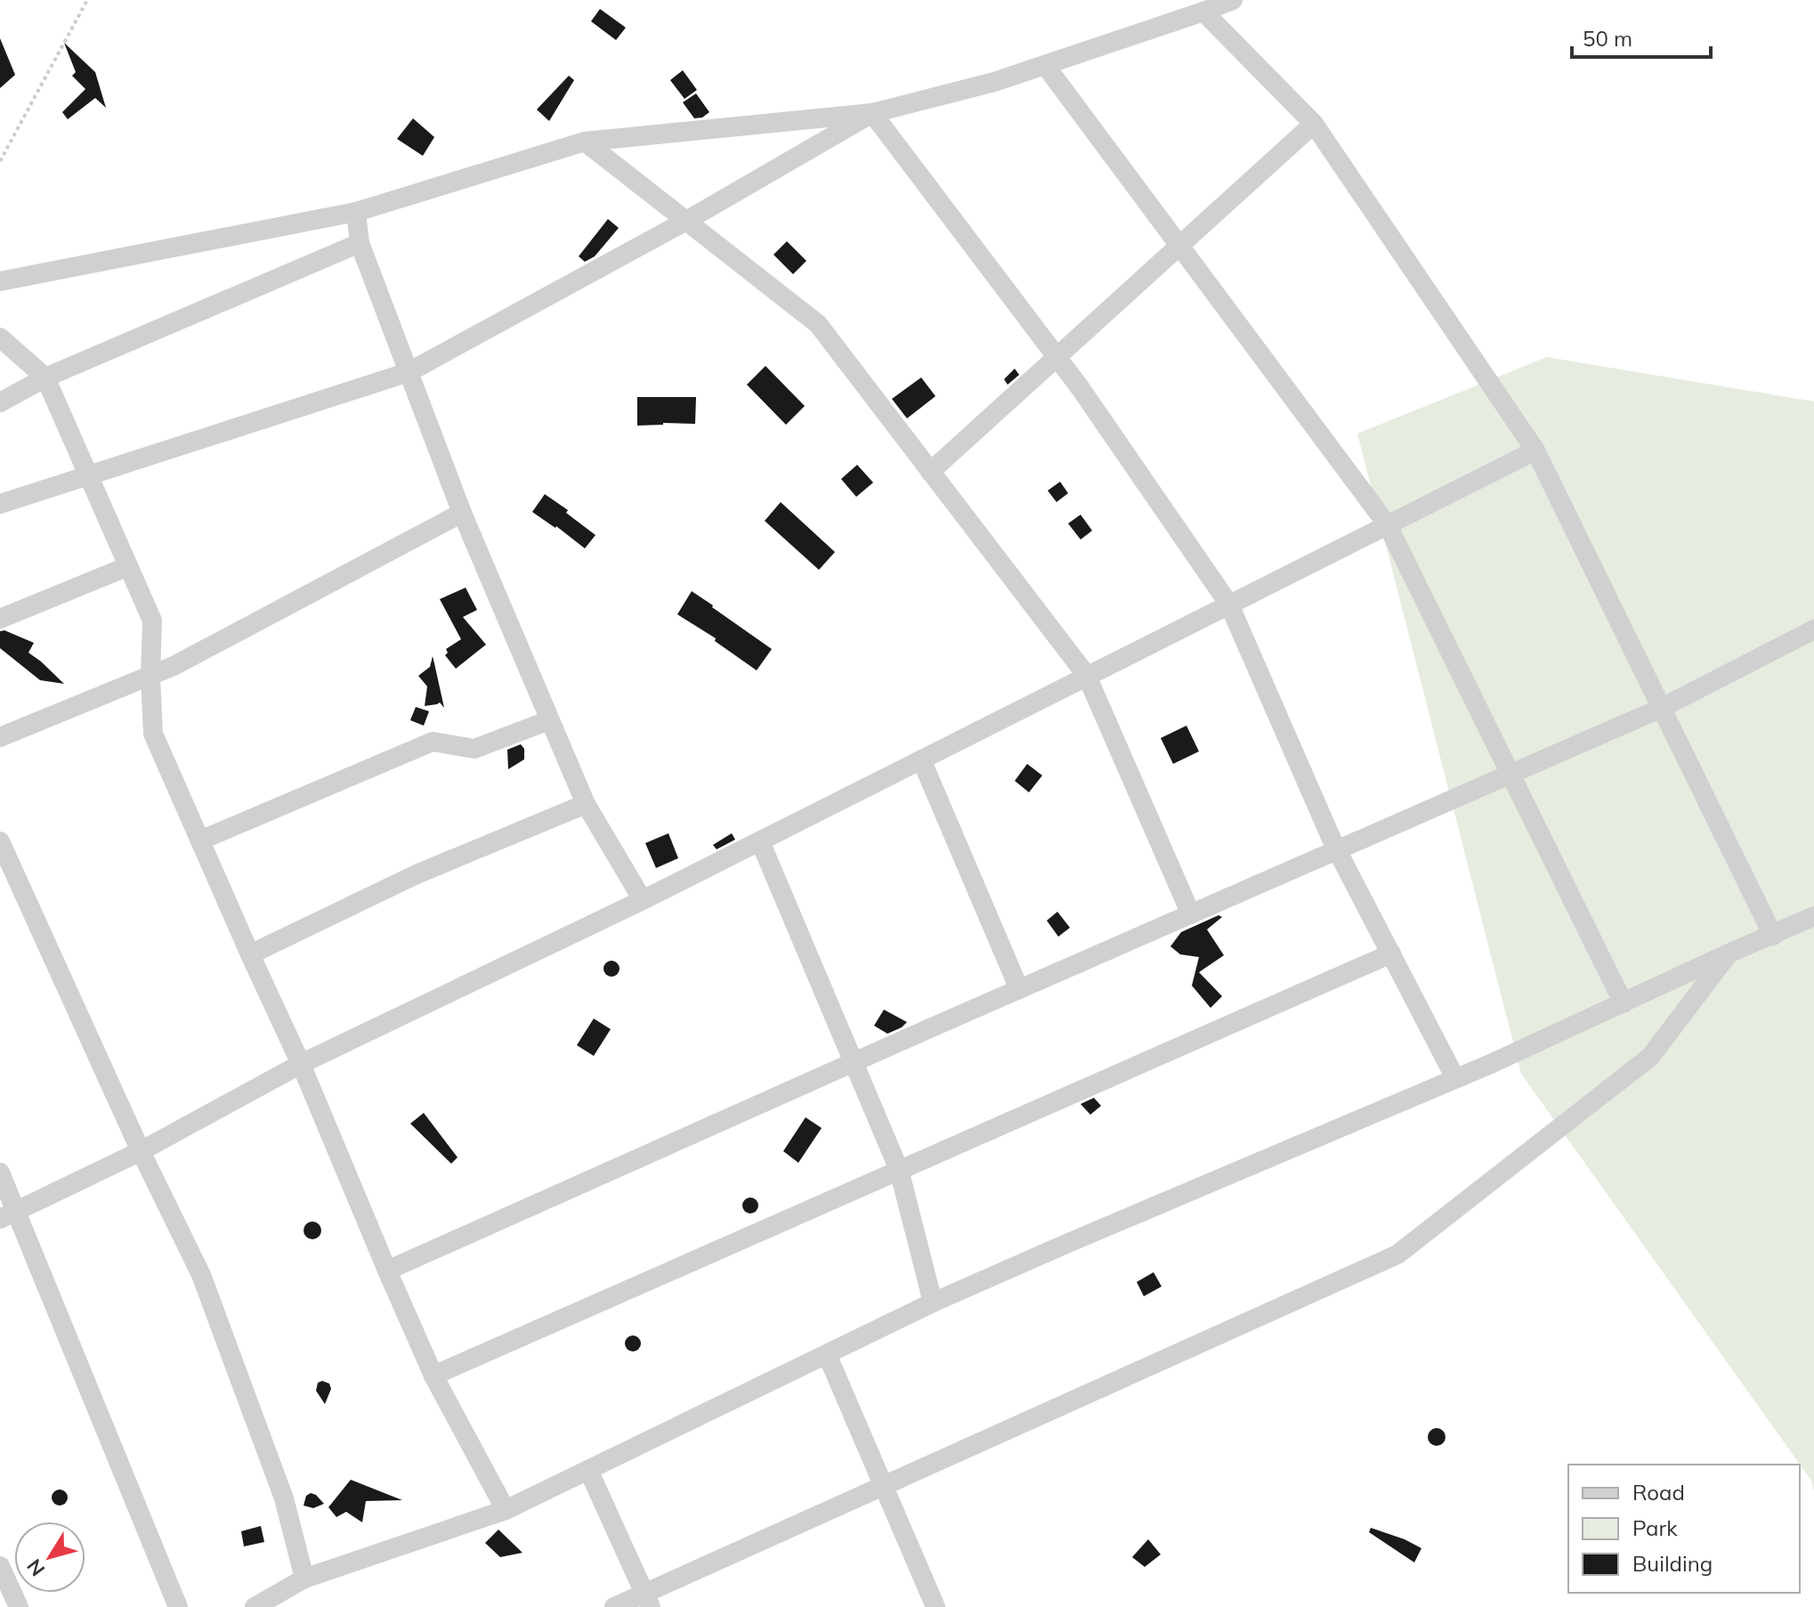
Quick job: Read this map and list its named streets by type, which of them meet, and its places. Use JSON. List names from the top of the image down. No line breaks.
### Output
{"legend":["Road","Park","Building"],"scale_bar":"50 m","north":"bottom left"}
